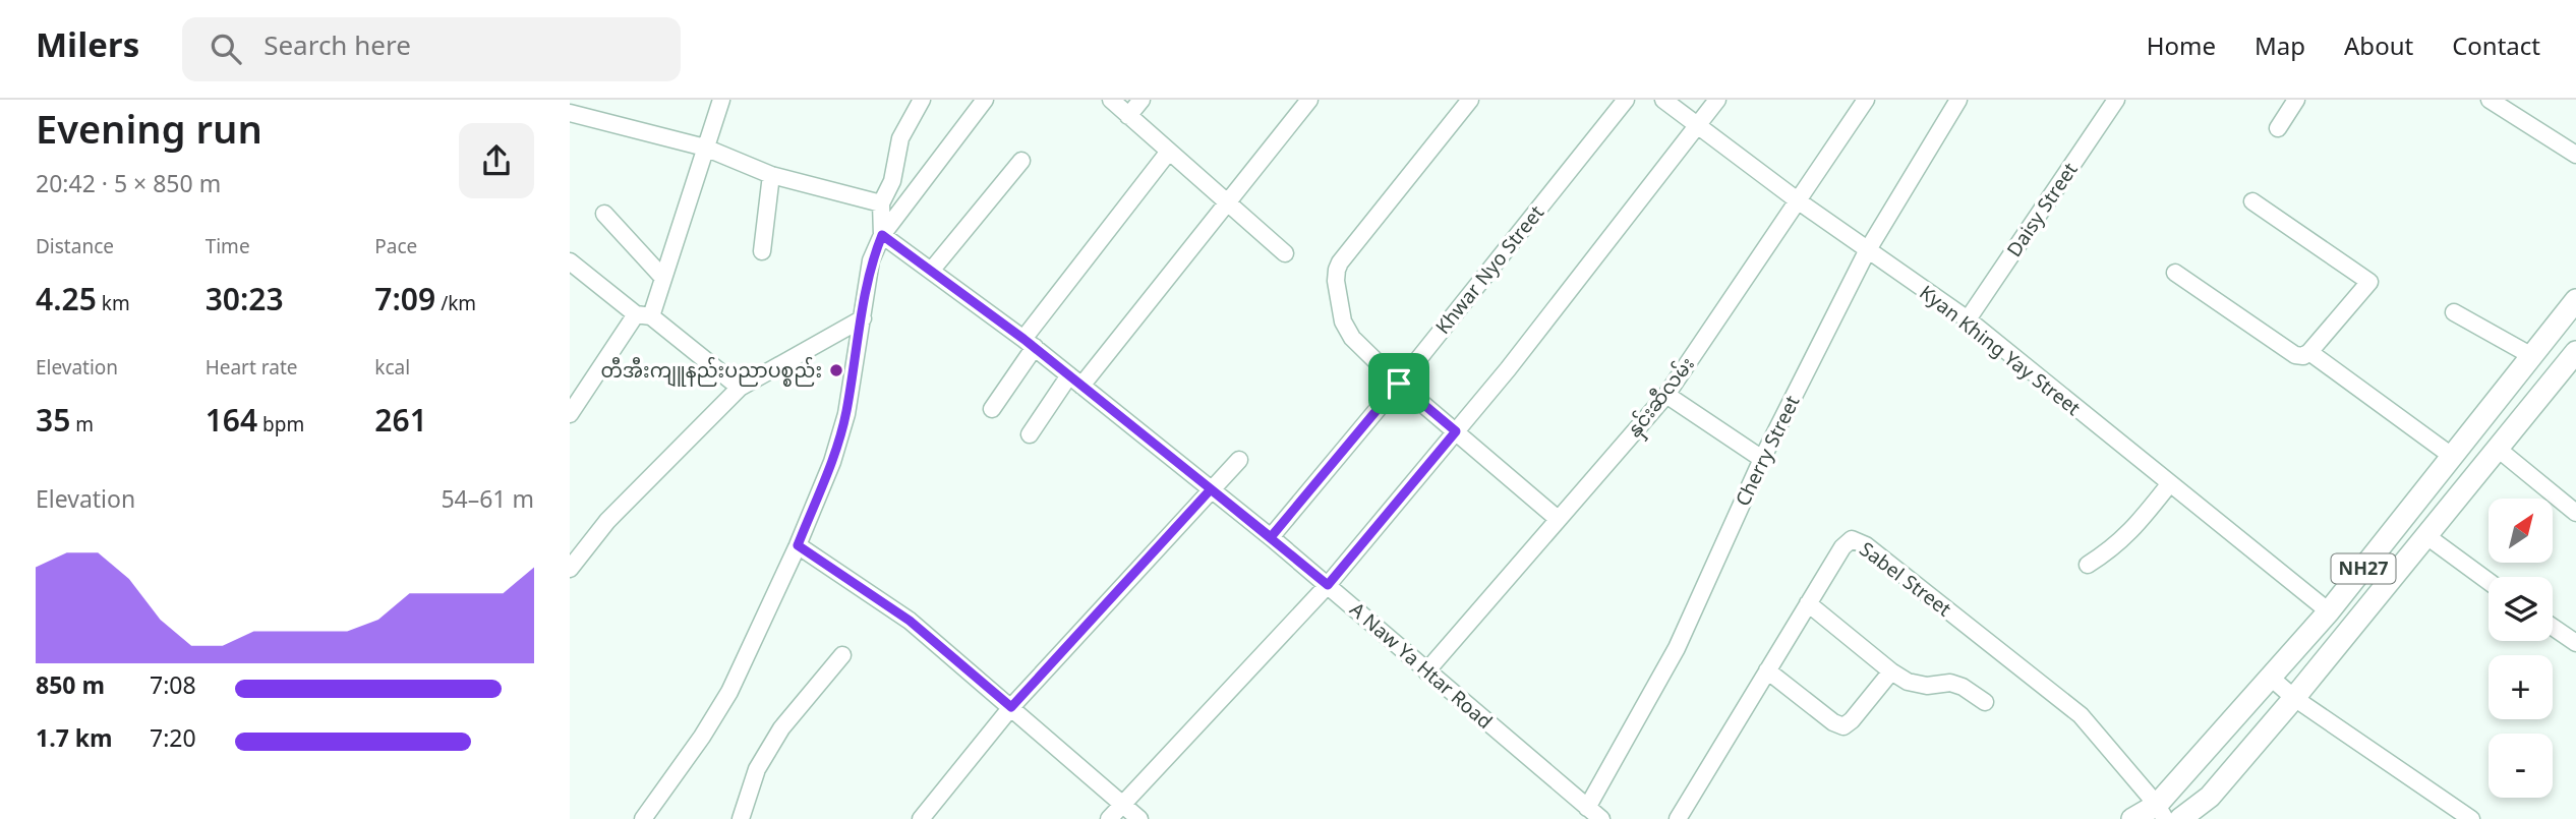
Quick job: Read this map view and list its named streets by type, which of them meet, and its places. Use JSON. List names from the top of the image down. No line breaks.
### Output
{"streets":{"highway":["NH27"],"street":["Daisy Street","Khwar Nyo Street","Kyan Khing Yay Street","နှင်းဆီလမ်း","Cherry Street","Sabel Street","A Naw Ya Htar Road"]},"crossings":[["Daisy Street","Kyan Khing Yay Street"],["Khwar Nyo Street","A Naw Ya Htar Road"],["Kyan Khing Yay Street","နှင်းဆီလမ်း"],["Kyan Khing Yay Street","Cherry Street"],["Kyan Khing Yay Street","NH27"],["နှင်းဆီလမ်း","A Naw Ya Htar Road"],["Cherry Street","A Naw Ya Htar Road"],["NH27","Sabel Street"]],"places":["တီအီးကျူနည်းပညာပစ္စည်း"],"north":"top right","page":{"header":"Milers","search":"Search here","nav":["Home","Map","About","Contact"],"heading":["Evening run","20:42 · 5 × 850 m"],"stats":[["Distance","4.25 km"],["Time","30:23"],["Pace","7:09 /km"],["Elevation","35 m"],["Heart rate","164 bpm"],["kcal","261"]],"chart":["Elevation","54–61 m"],"map_buttons":["+","−"],"list":[{"name":"850 m","note":"7:08"},{"name":"1.7 km","note":"7:20"}]}}
